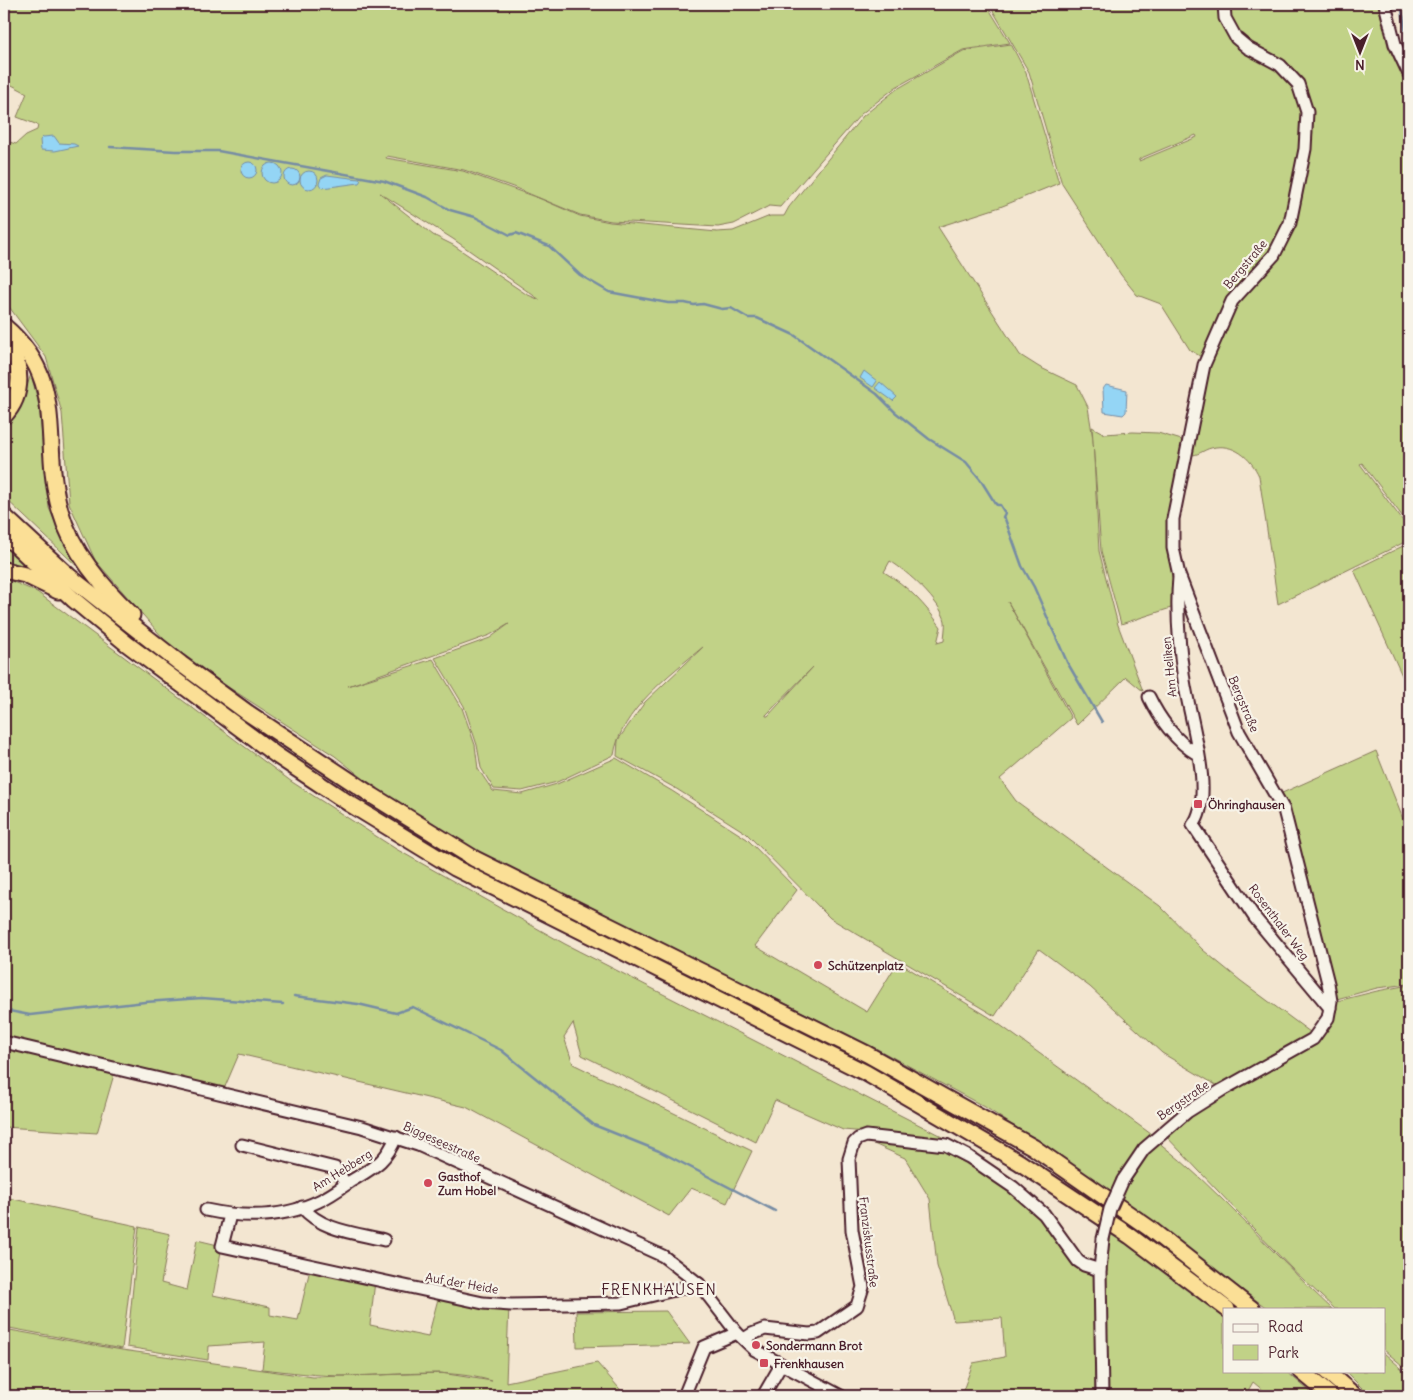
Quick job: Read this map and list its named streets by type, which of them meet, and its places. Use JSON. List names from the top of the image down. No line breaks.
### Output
{"streets":{"street":["Bergstraße","Am Heliken","Rosenthaler Weg","Biggeseestraße","Am Hebberg","Franziskusstraße","Auf der Heide"]},"crossings":[["Bergstraße","Am Heliken"],["Bergstraße","Rosenthaler Weg"],["Bergstraße","Franziskusstraße"],["Am Heliken","Rosenthaler Weg"],["Biggeseestraße","Am Hebberg"],["Biggeseestraße","Franziskusstraße"],["Biggeseestraße","Auf der Heide"],["Am Hebberg","Auf der Heide"]],"districts":["FRENKHAUSEN"],"places":{"transit":["Öhringhausen","Frenkhausen"],"other":["Schützenplatz","Gasthof Zum Hobel","Sondermann Brot"]},"legend":["Road","Park"],"north":"bottom"}
